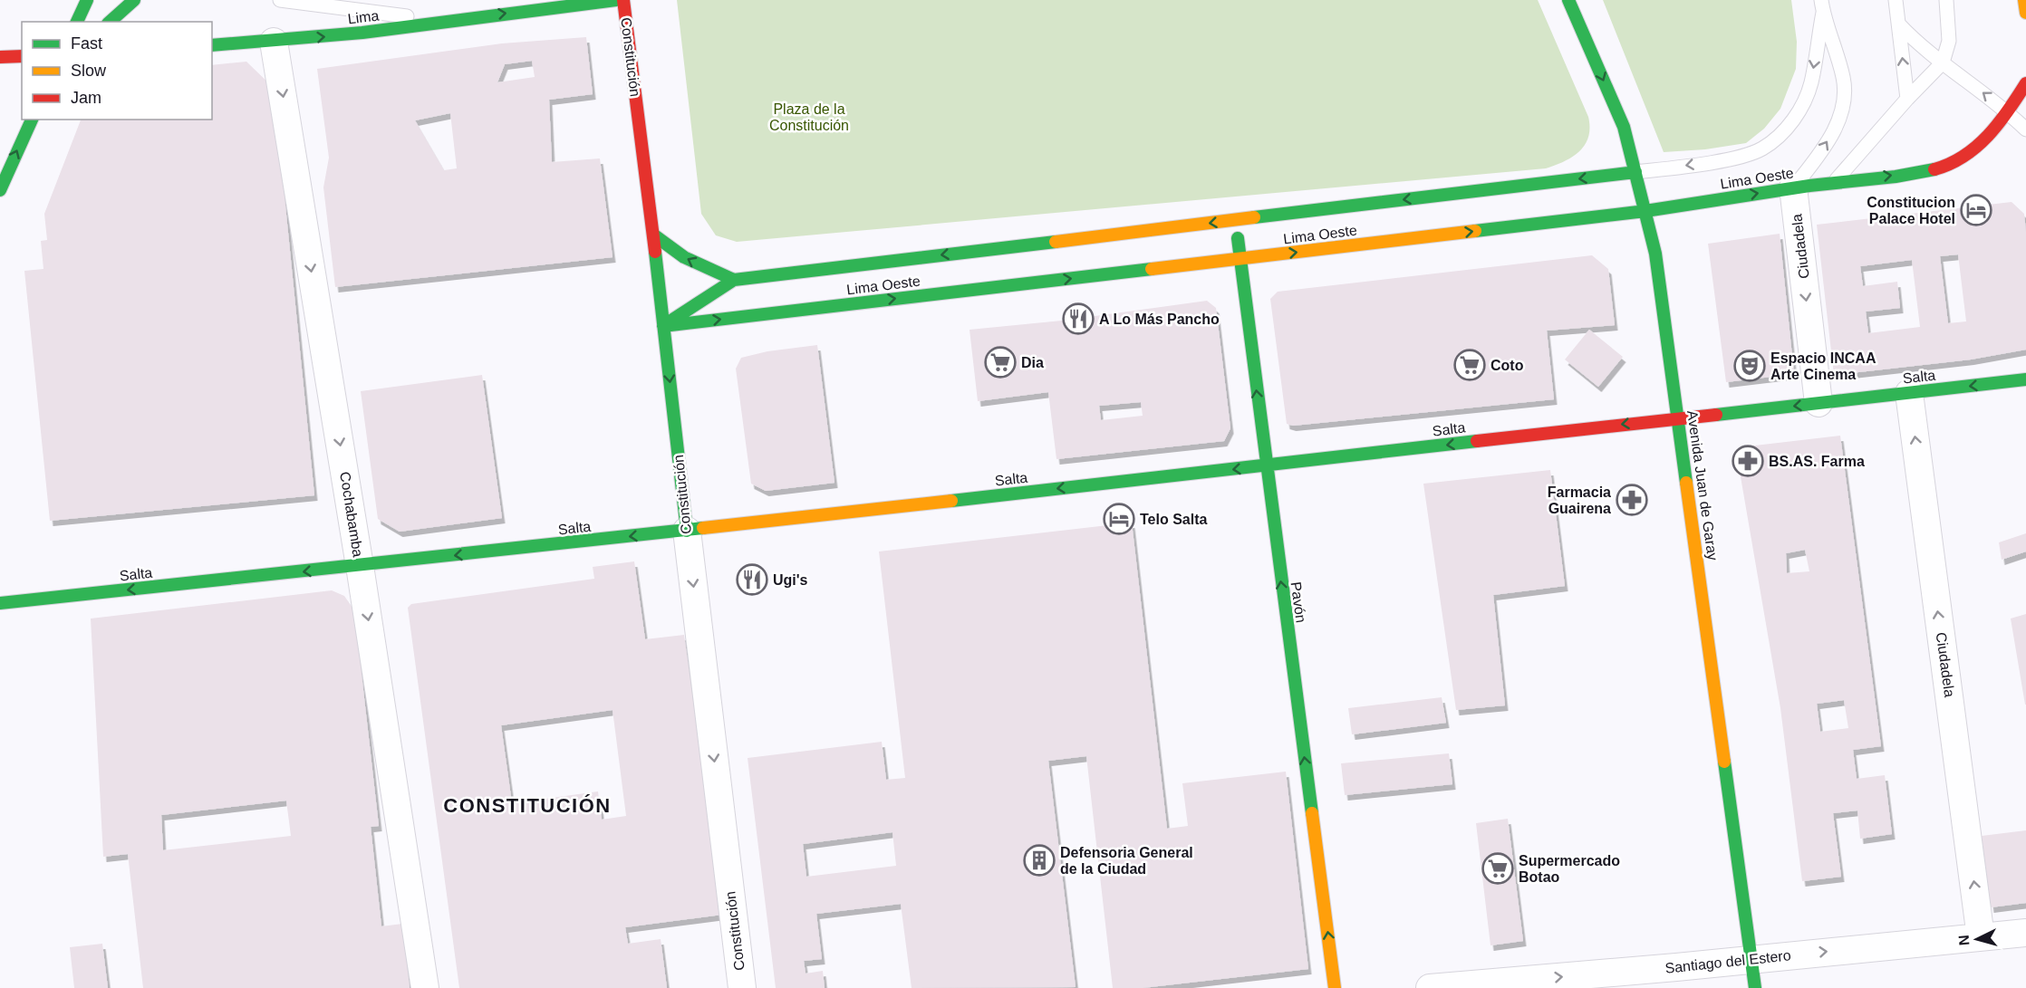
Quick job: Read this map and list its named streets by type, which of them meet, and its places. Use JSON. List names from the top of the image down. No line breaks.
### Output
{"streets":{"main road":["Lima","Constitución","Lima Oeste","Salta","Avenida Juan de Garay","Pavón"],"street":["Ciudadela","Cochabamba","Santiago del Estero"]},"crossings":[["Lima","Cochabamba"],["Constitución","Lima Oeste"],["Constitución","Salta"],["Lima Oeste","Ciudadela"],["Lima Oeste","Avenida Juan de Garay"],["Lima Oeste","Pavón"],["Ciudadela","Salta"],["Ciudadela","Santiago del Estero"],["Salta","Avenida Juan de Garay"],["Salta","Cochabamba"],["Salta","Pavón"],["Avenida Juan de Garay","Santiago del Estero"]],"one_way":["Lima","Constitución","Salta","Cochabamba","Pavón","Santiago del Estero"],"districts":["CONSTITUCIÓN"],"parks":["Plaza de la Constitución"],"places":{"hotel":["Constitucion Palace Hotel","Telo Salta"],"restaurant":["A Lo Más Pancho","Ugi's"],"supermarket":["Dia","Coto","Supermercado Botao"],"theatre":["Espacio INCAA Arte Cinema"],"pharmacy":["BS.AS. Farma","Farmacia Guairena"],"building":["Defensoria General de la Ciudad"]},"legend":["Fast","Slow","Jam"],"north":"left"}
